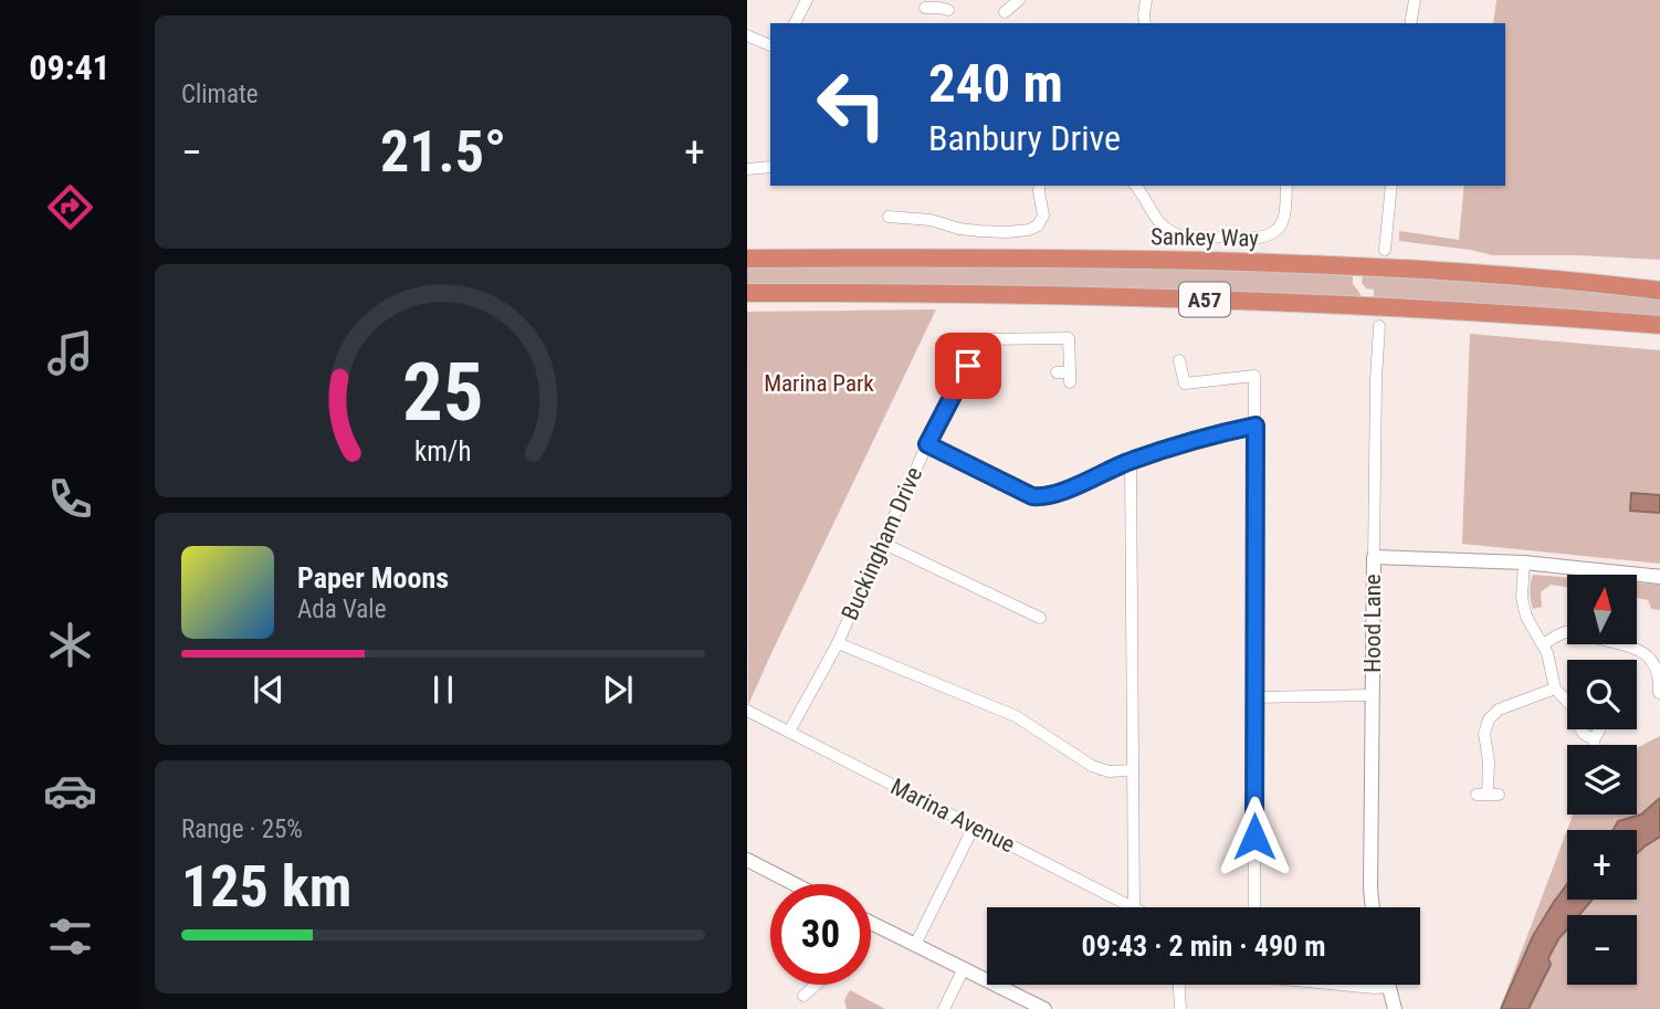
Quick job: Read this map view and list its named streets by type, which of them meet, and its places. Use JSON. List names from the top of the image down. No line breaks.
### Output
{"streets":{"highway":["Sankey Way","A57"],"street":["Buckingham Drive","Hood Lane","Marina Avenue"]},"crossings":[["Buckingham Drive","Marina Avenue"]],"parks":["Marina Park"],"north":"top","page":{"tabs":"09:41","tile":["Climate",["Range · 25%","125 km"]],"turn":["240 m","Banbury Drive"],"heat":["−","21.5°","+"],"song":["Paper Moons","Ada Vale"],"map_buttons":["+","−"],"limit":"30","trip":"09:43 · 2 min · 490 m","gauge":["25","km/h"]}}
